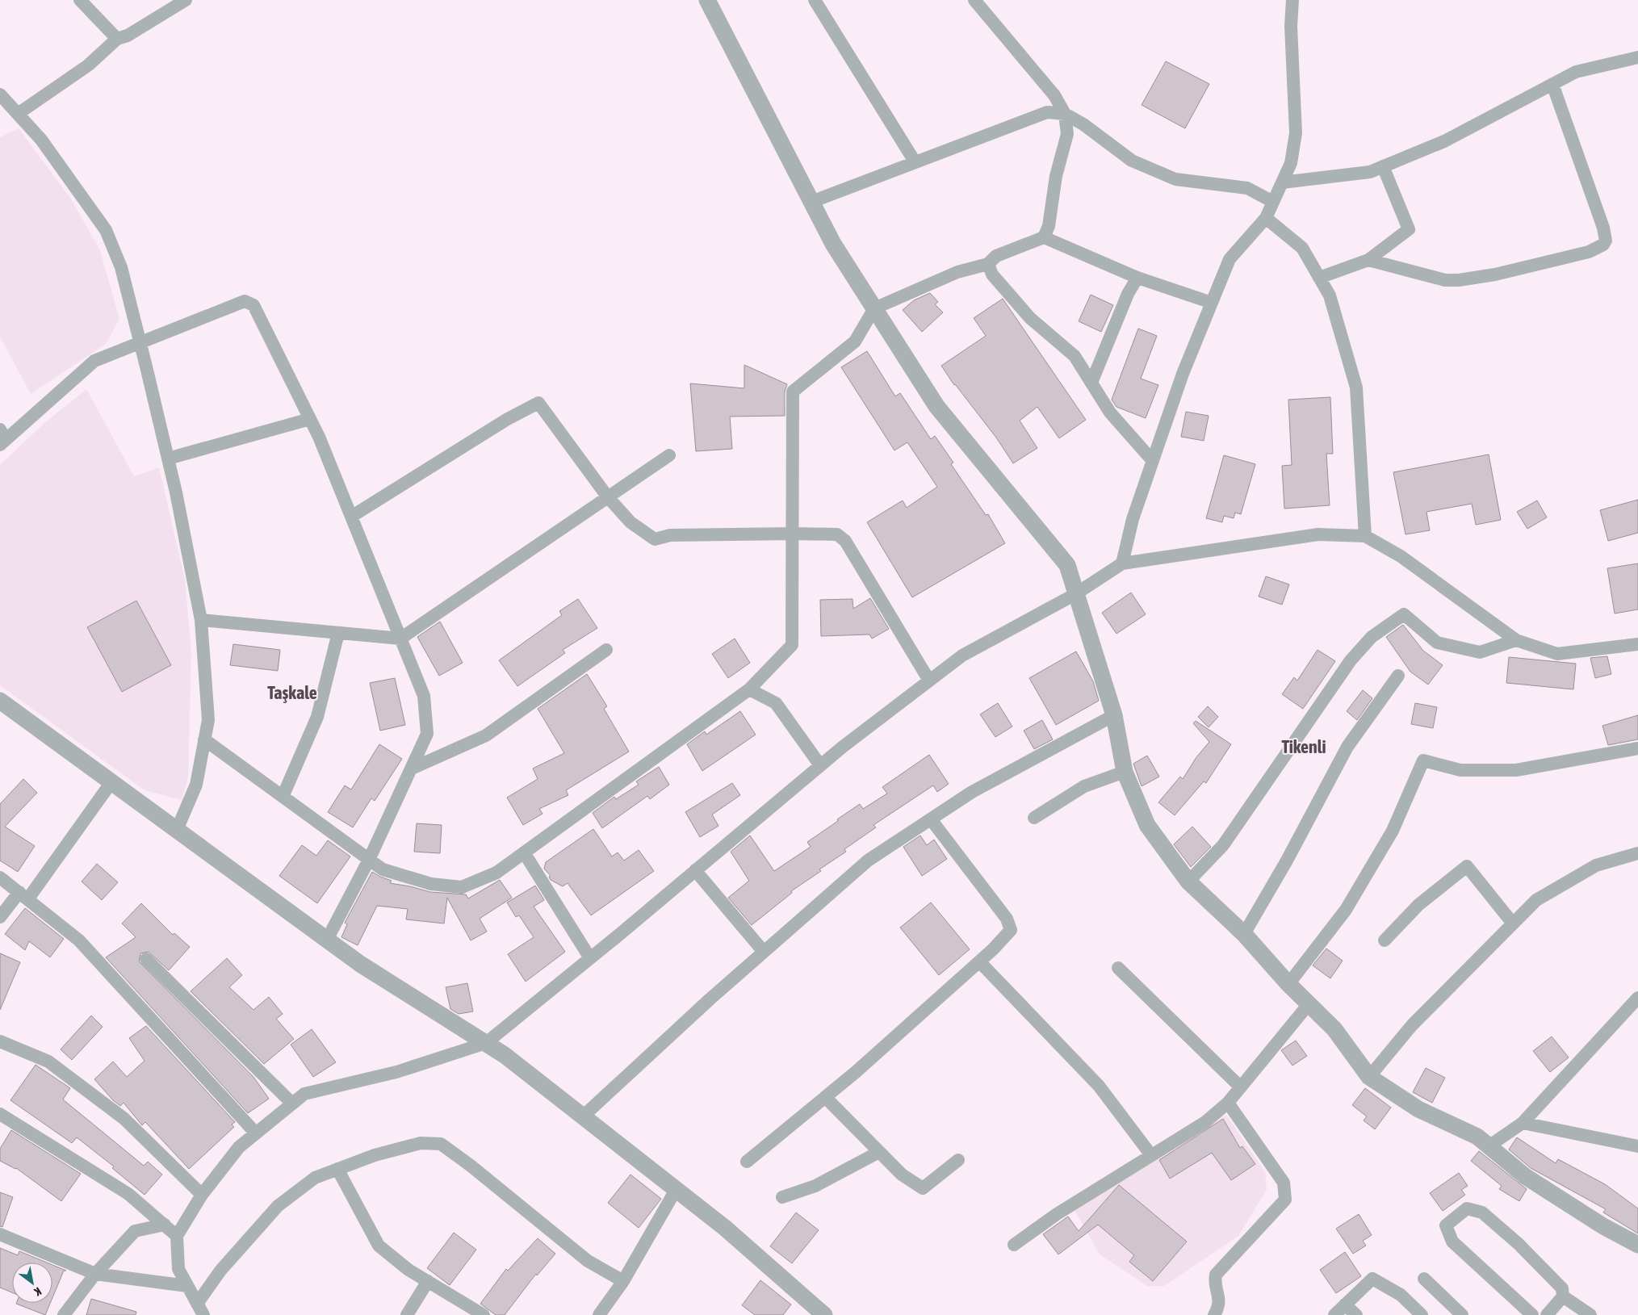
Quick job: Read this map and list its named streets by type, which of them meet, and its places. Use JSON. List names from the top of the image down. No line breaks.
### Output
{"districts":["Taşkale","Tikenli"],"north":"bottom right"}
